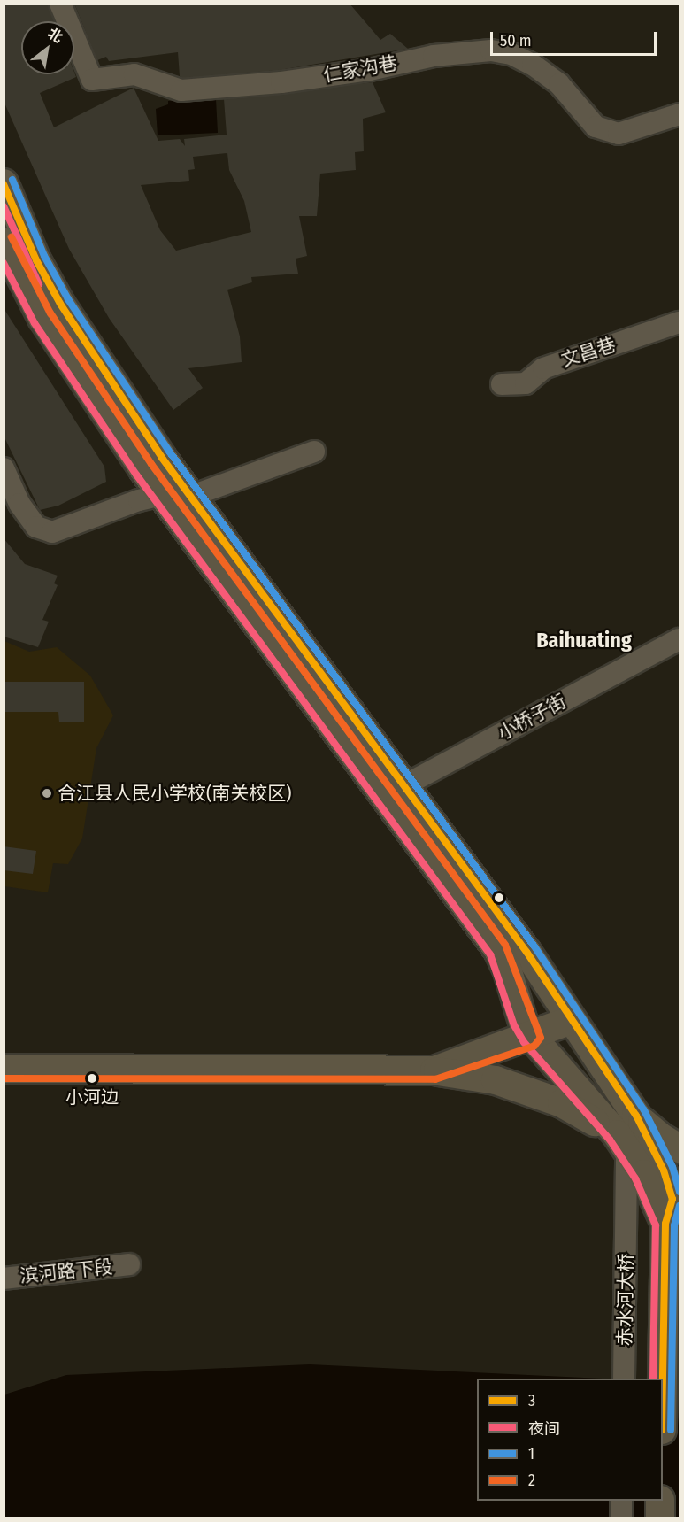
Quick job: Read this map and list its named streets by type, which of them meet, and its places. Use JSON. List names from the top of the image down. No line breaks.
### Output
{"streets":{"main road":["赤水河大桥"],"street":["仁家沟巷","文昌巷","小桥子街","滨河路下段"]},"districts":["Baihuating"],"places":["合江县人民小学校(南关校区)","小河边"],"lines":["transit line 1","transit line 3","transit line 夜间","transit line 2"],"legend":["3","夜间","1","2"],"scale_bar":"50 m","north":"top right"}
